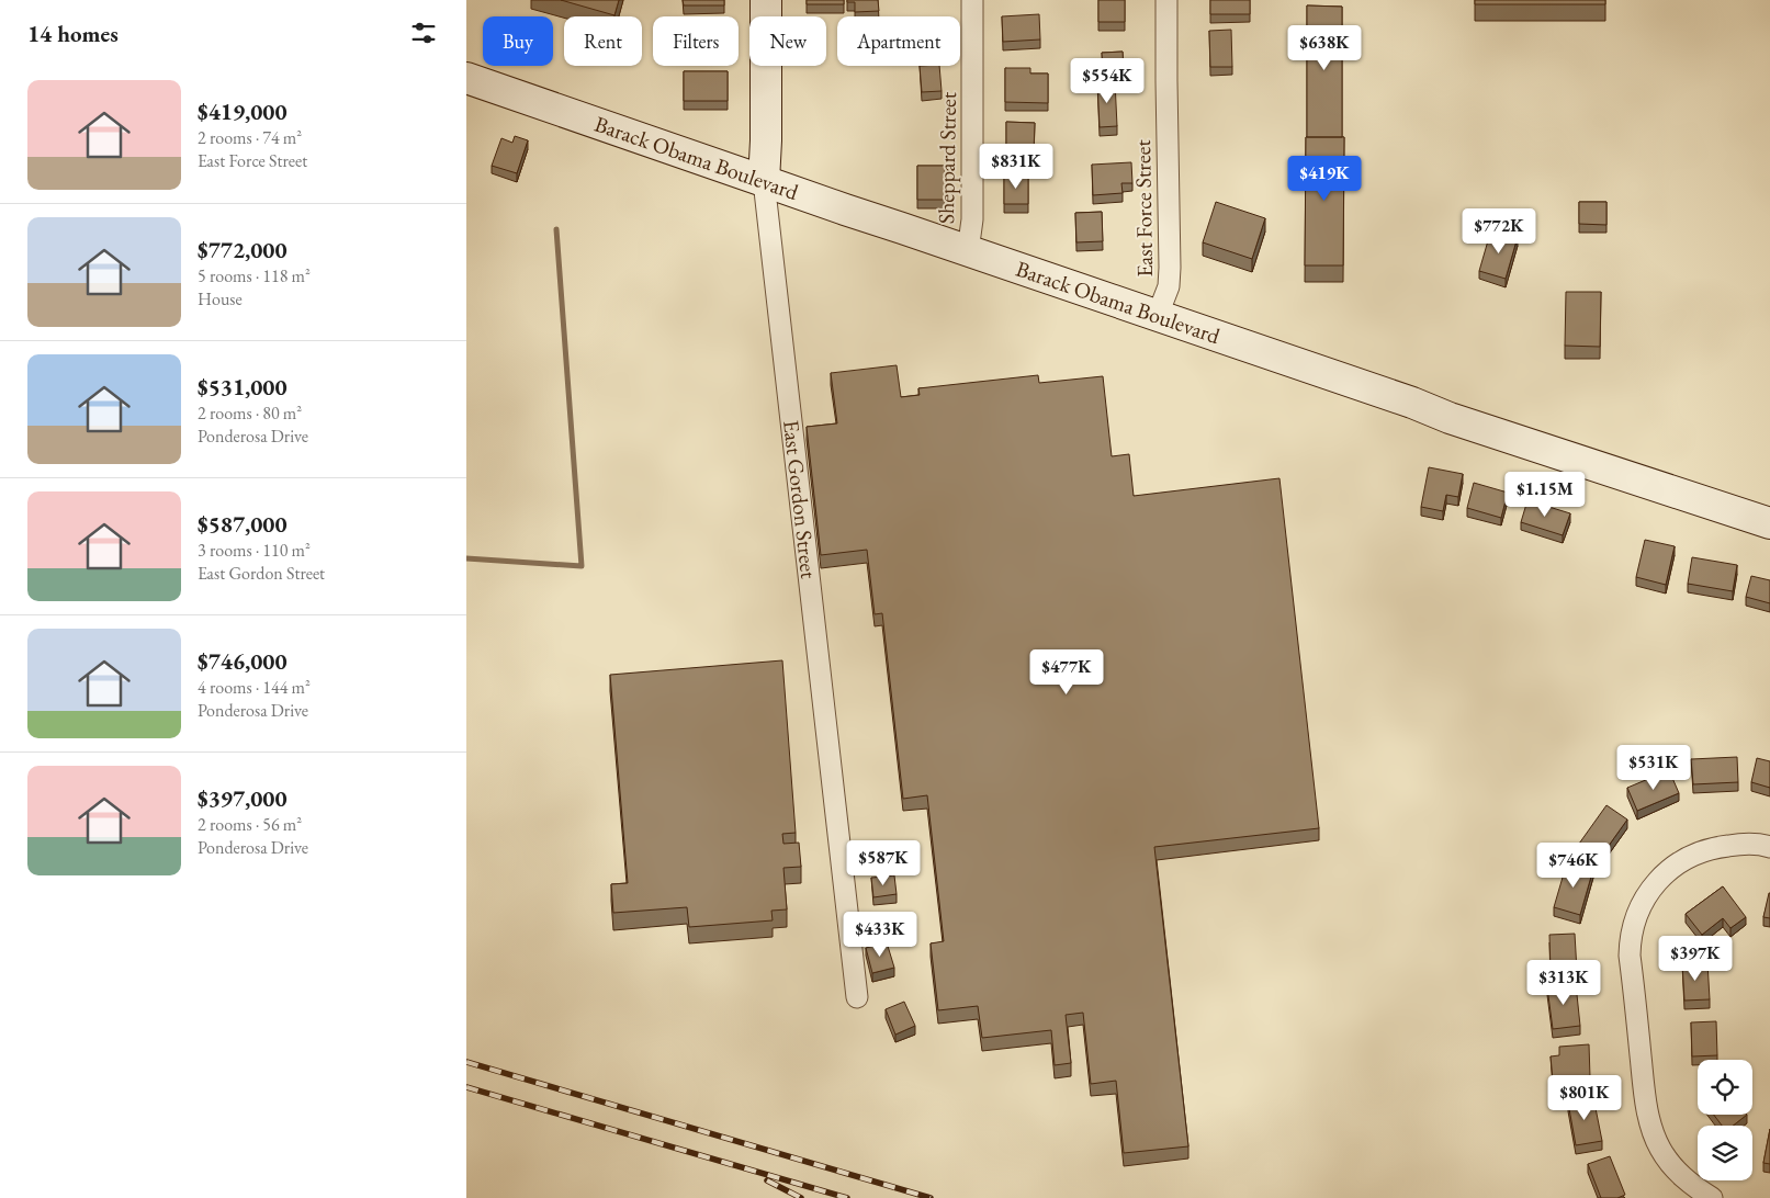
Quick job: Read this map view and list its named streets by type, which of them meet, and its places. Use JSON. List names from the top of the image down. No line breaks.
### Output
{"streets":{"main road":["Barack Obama Boulevard","East Gordon Street"],"street":["Sheppard Street","East Force Street"]},"crossings":[["Barack Obama Boulevard","Sheppard Street"],["Barack Obama Boulevard","East Force Street"],["Barack Obama Boulevard","East Gordon Street"]],"page":{"heading":"14 homes","chip":["Buy","Rent","Filters","New","Apartment"],"price":["$638K","$554K","$831K","$419K","$772K","$1.15M","$477K","$531K","$587K","$746K","$433K","$397K","$313K","$801K"],"list":[{"name":"$419,000","note":"2 rooms · 74 m² · East Force Street"},{"name":"$772,000","note":"5 rooms · 118 m² · House"},{"name":"$531,000","note":"2 rooms · 80 m² · Ponderosa Drive"},{"name":"$587,000","note":"3 rooms · 110 m² · East Gordon Street"},{"name":"$746,000","note":"4 rooms · 144 m² · Ponderosa Drive"},{"name":"$397,000","note":"2 rooms · 56 m² · Ponderosa Drive"}]}}
